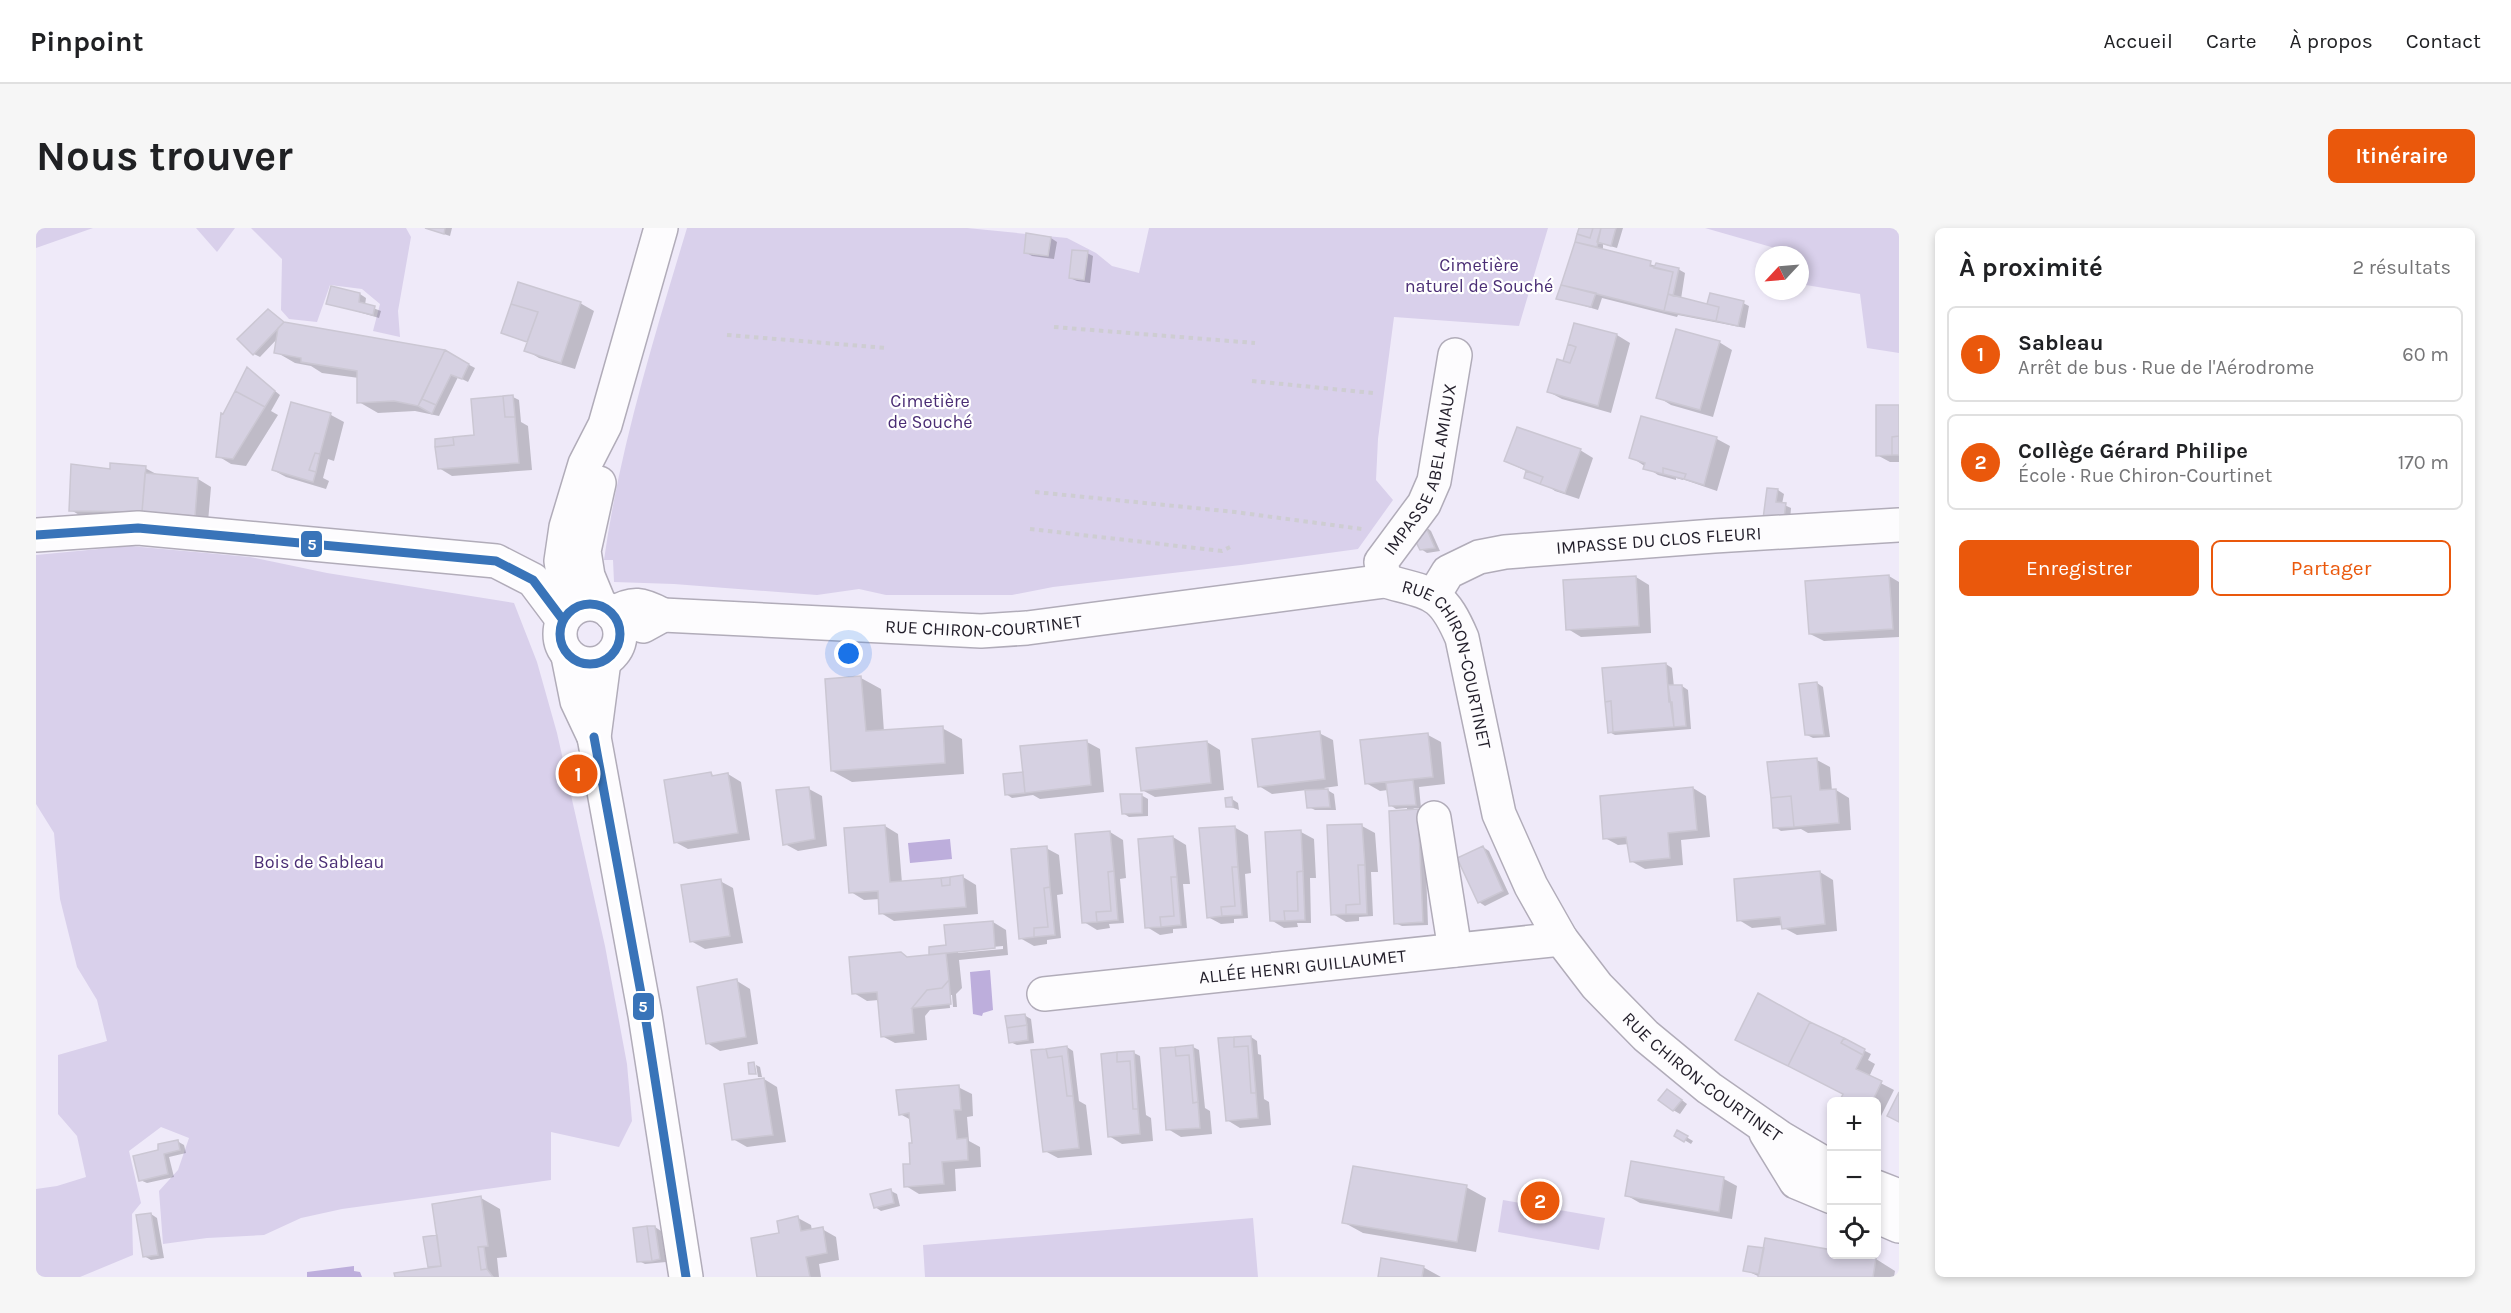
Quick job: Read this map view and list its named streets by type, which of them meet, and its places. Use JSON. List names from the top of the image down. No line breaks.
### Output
{"streets":{"street":["IMPASSE ABEL AMIAUX","IMPASSE DU CLOS FLEURI","RUE CHIRON-COURTINET","ALLÉE HENRI GUILLAUMET"]},"crossings":[["IMPASSE ABEL AMIAUX","RUE CHIRON-COURTINET"],["IMPASSE DU CLOS FLEURI","RUE CHIRON-COURTINET"],["RUE CHIRON-COURTINET","ALLÉE HENRI GUILLAUMET"]],"parks":["Cimetière naturel de Souché","Cimetière de Souché","Bois de Sableau"],"lines":["transit line 5"],"north":"bottom left","page":{"header":"Pinpoint","nav":["Accueil","Carte","À propos","Contact"],"buttons":["Itinéraire",["Enregistrer","Partager"]],"title":"Nous trouver","heading":["À proximité","2 résultats"],"list":[{"mark":"1","name":"Sableau","note":"Arrêt de bus · Rue de l'Aérodrome","value":"60 m"},{"mark":"2","name":"Collège Gérard Philipe","note":"École · Rue Chiron-Courtinet","value":"170 m"}],"pins":["1","2"],"map_buttons":["+","−"]}}
